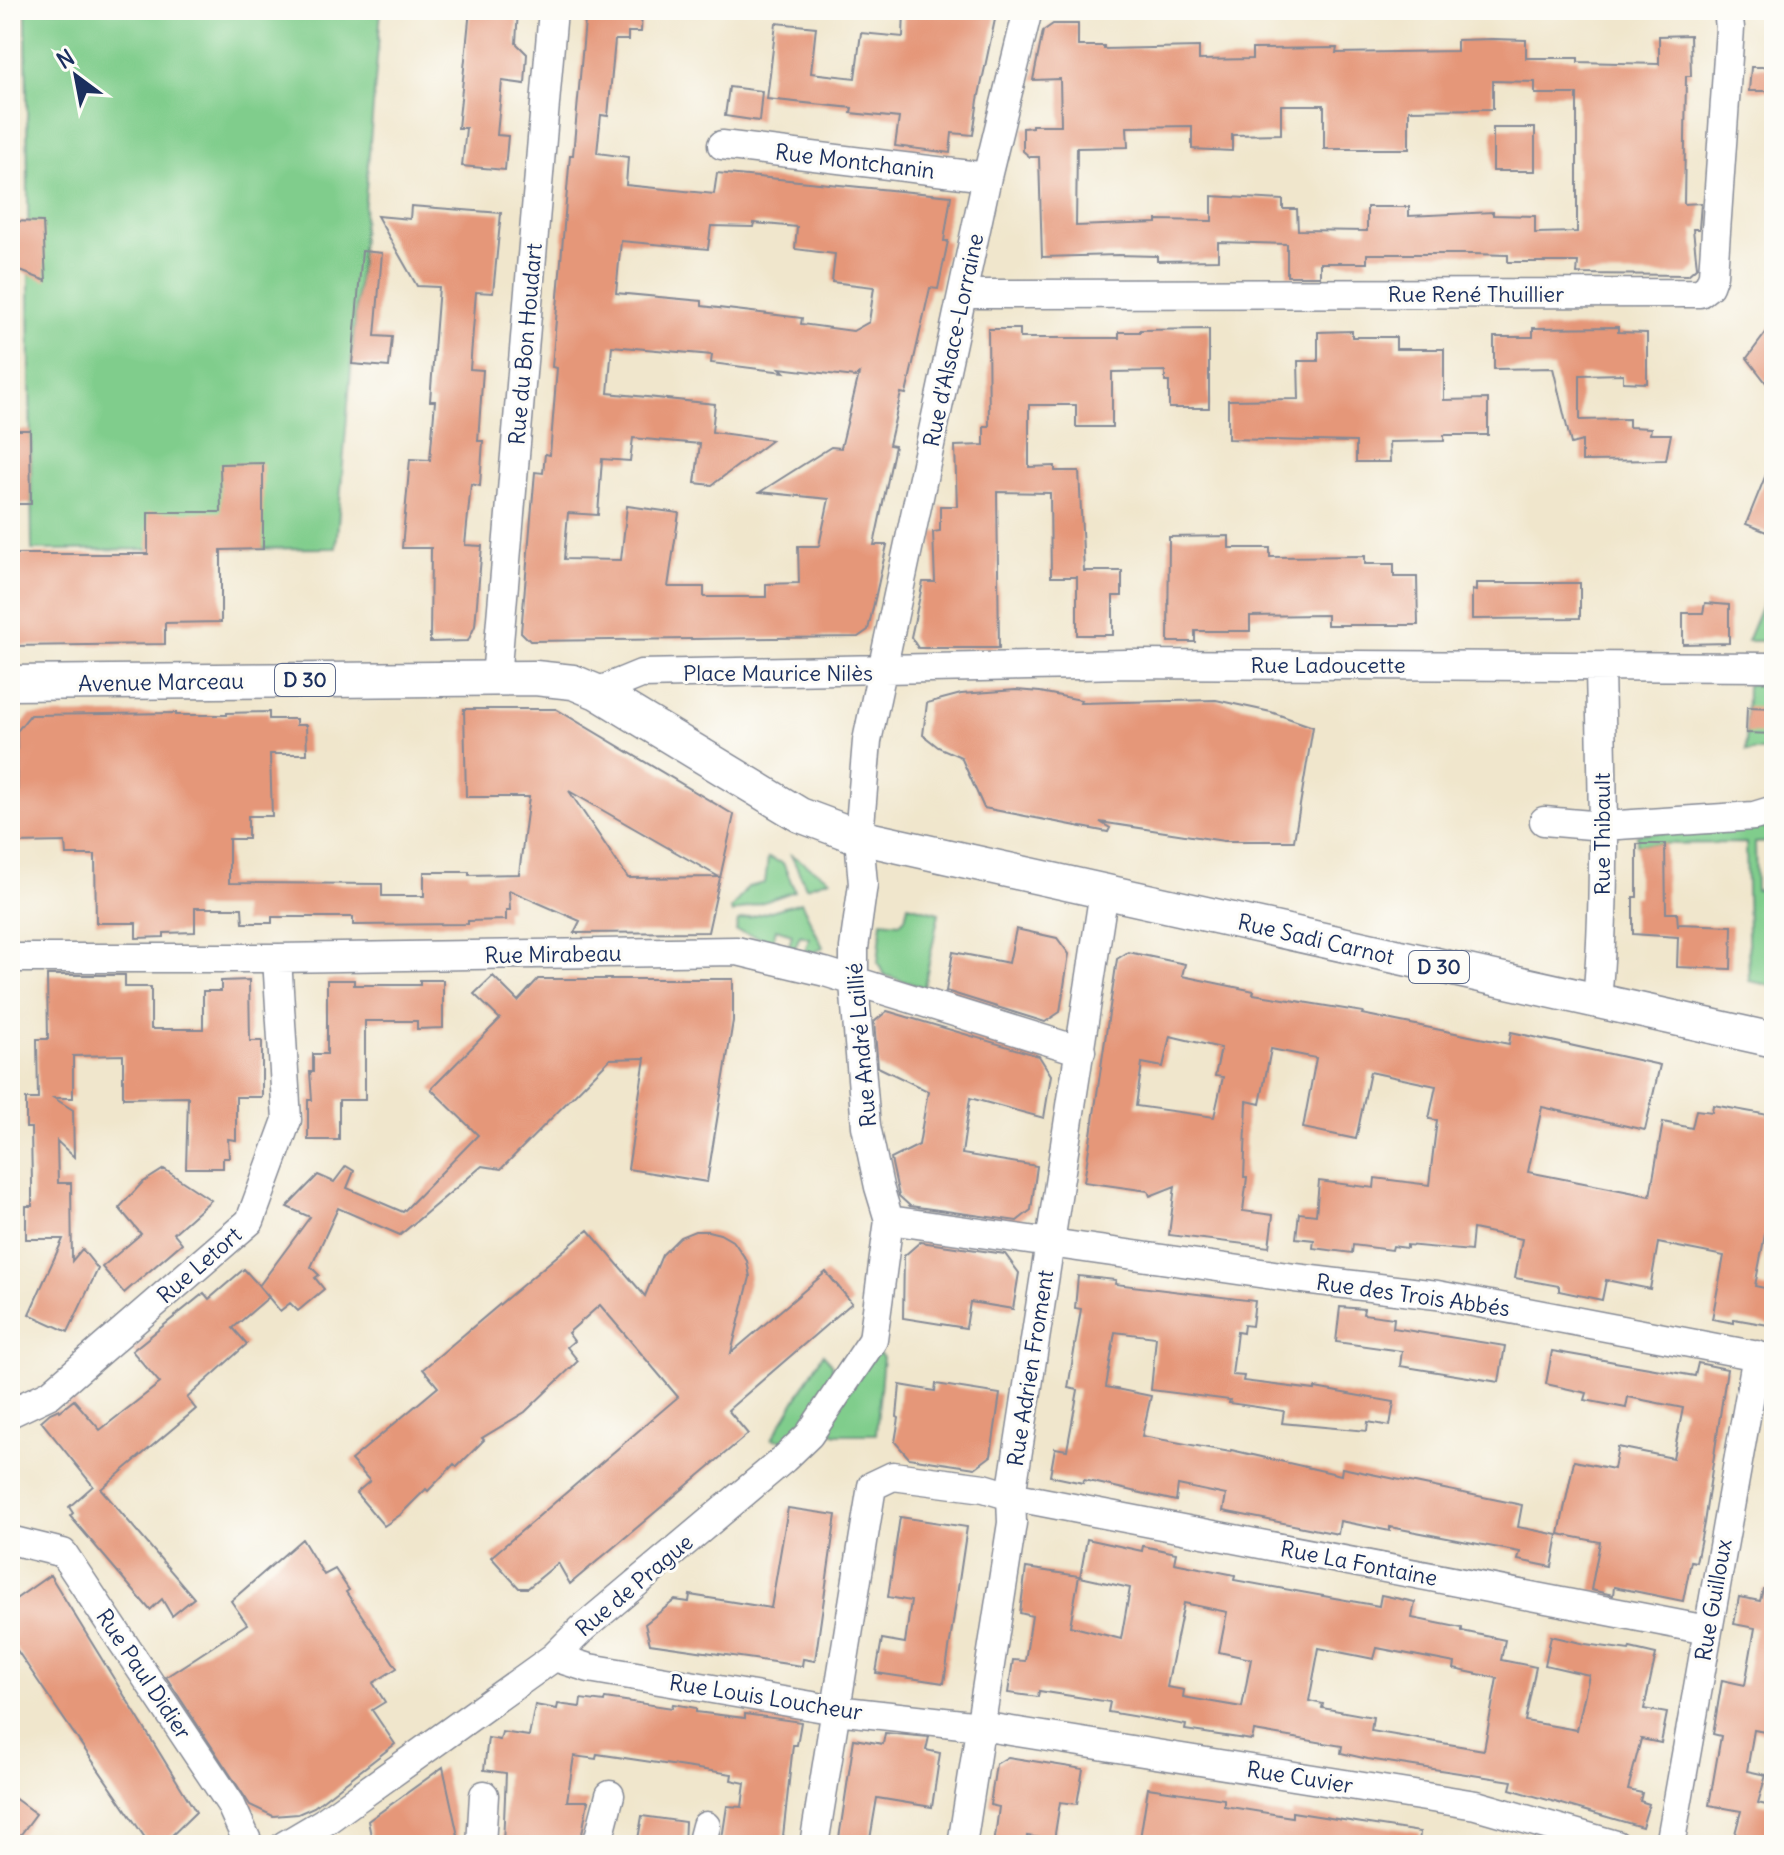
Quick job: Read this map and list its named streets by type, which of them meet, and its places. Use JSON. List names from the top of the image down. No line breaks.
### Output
{"streets":{"main road":["D 30","Avenue Marceau","Rue Sadi Carnot"],"street":["Rue Montchanin","Rue René Thuillier","Rue d'Alsace-Lorraine","Rue du Bon Houdart","Rue Ladoucette","Place Maurice Nilès","Rue Thibault","Rue Mirabeau","Rue André Laillié","Rue Letort","Rue des Trois Abbés","Rue Adrien Froment","Rue La Fontaine","Rue de Prague","Rue Guilloux","Rue Paul Didier","Rue Louis Loucheur","Rue Cuvier"]},"crossings":[["Rue Montchanin","Rue d'Alsace-Lorraine"],["Rue René Thuillier","Rue d'Alsace-Lorraine"],["Rue d'Alsace-Lorraine","Rue Ladoucette"],["Rue d'Alsace-Lorraine","Place Maurice Nilès"],["Rue du Bon Houdart","Avenue Marceau"],["Rue Ladoucette","Place Maurice Nilès"],["Rue Ladoucette","Rue Thibault"],["Place Maurice Nilès","D 30"],["Place Maurice Nilès","Avenue Marceau"],["Place Maurice Nilès","Rue Sadi Carnot"],["Place Maurice Nilès","Rue André Laillié"],["D 30","Avenue Marceau"],["D 30","Rue Sadi Carnot"],["D 30","Rue André Laillié"],["Rue Thibault","Rue Sadi Carnot"],["Rue Sadi Carnot","Rue André Laillié"],["Rue Sadi Carnot","Rue Adrien Froment"],["Rue Mirabeau","Rue André Laillié"],["Rue Mirabeau","Rue Letort"],["Rue Mirabeau","Rue Adrien Froment"],["Rue André Laillié","Rue des Trois Abbés"],["Rue André Laillié","Rue de Prague"],["Rue des Trois Abbés","Rue Adrien Froment"],["Rue des Trois Abbés","Rue Guilloux"],["Rue Adrien Froment","Rue La Fontaine"],["Rue Adrien Froment","Rue Louis Loucheur"],["Rue Adrien Froment","Rue Cuvier"],["Rue La Fontaine","Rue Guilloux"],["Rue La Fontaine","Rue Louis Loucheur"],["Rue de Prague","Rue Louis Loucheur"],["Rue Louis Loucheur","Rue Cuvier"]],"north":"top left"}
